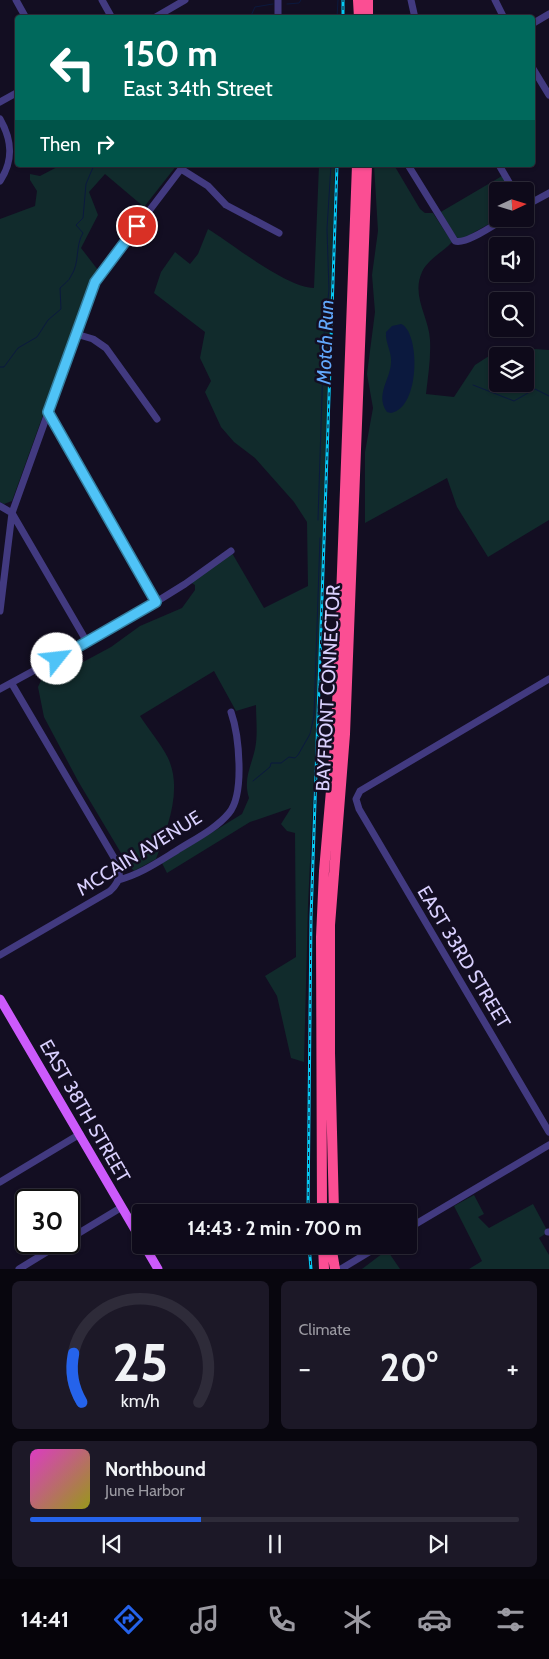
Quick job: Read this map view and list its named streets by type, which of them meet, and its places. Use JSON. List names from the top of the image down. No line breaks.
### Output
{"streets":{"highway":["BAYFRONT CONNECTOR"],"main road":["EAST 38TH STREET"],"street":["MCCAIN AVENUE","EAST 33RD STREET"]},"water":["Motch Run"],"north":"right","page":{"turn":["150 m","East 34th Street"],"then":"Then","limit":"30","trip":"14:43 · 2 min · 700 m","tile":"Climate","heat":["−","20°","+"],"song":["Northbound","June Harbor"],"tabs":"14:41","gauge":["25","km/h"]}}
